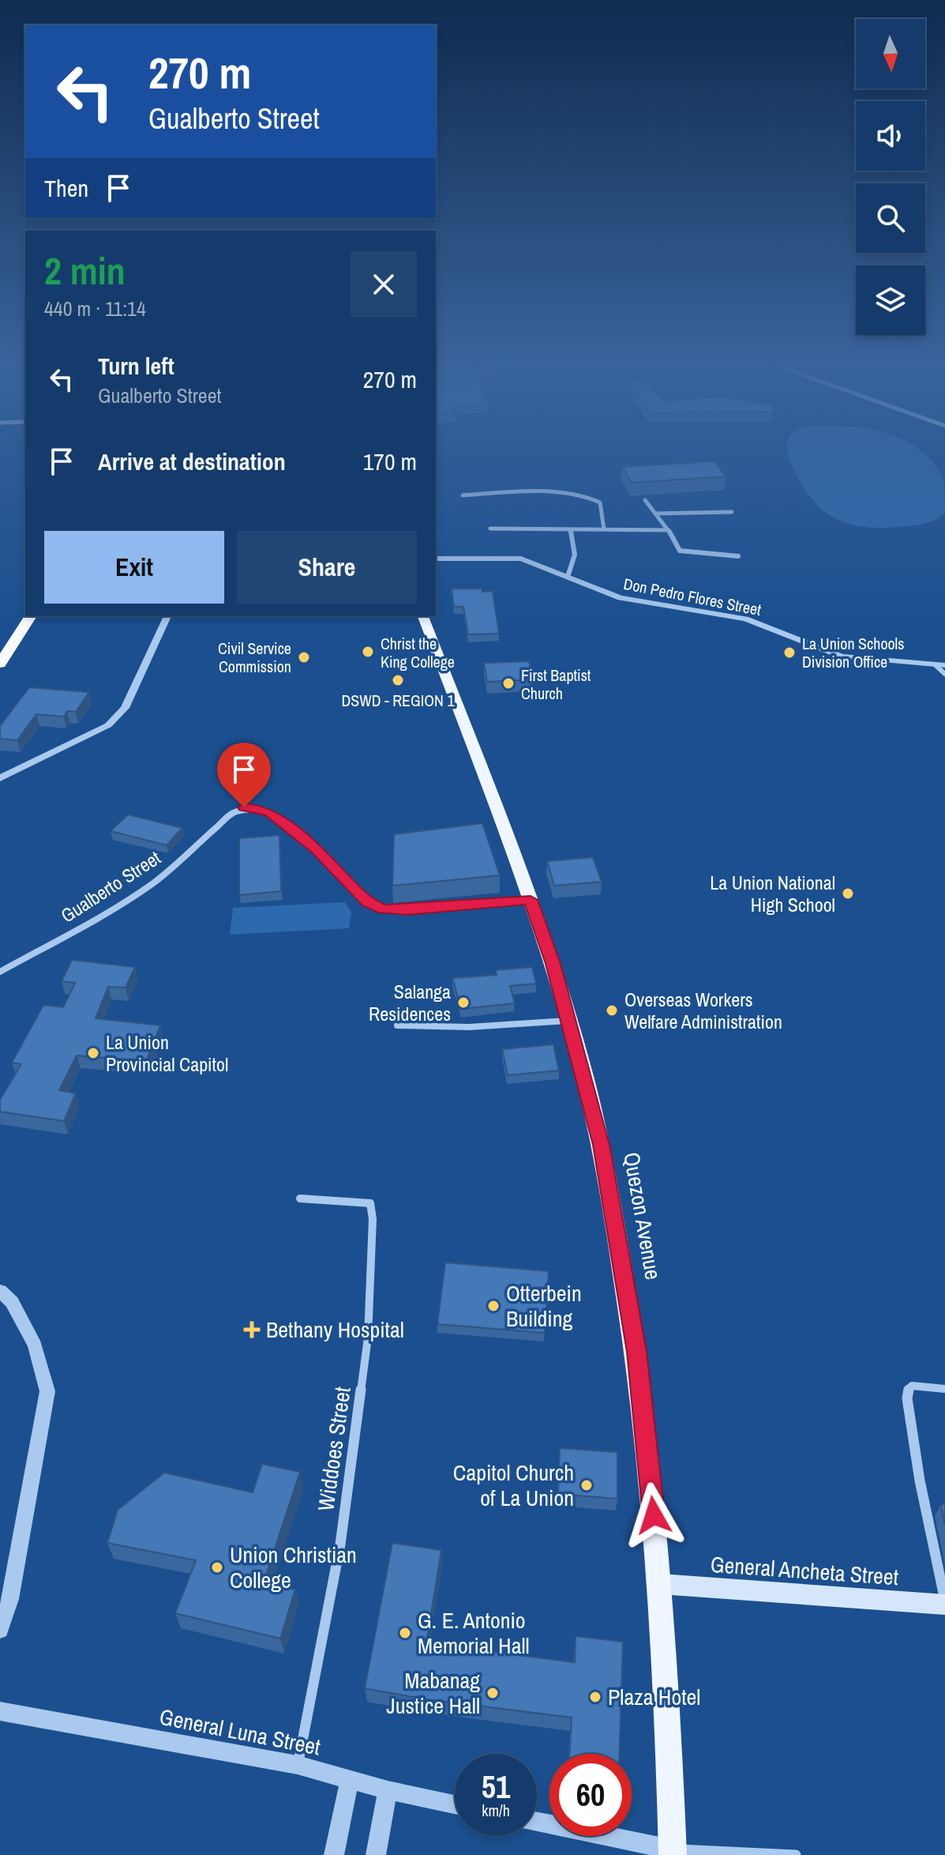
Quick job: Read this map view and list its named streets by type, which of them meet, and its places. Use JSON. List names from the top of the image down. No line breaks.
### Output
{"streets":{"main road":["Quezon Avenue","General Ancheta Street"],"street":["Don Pedro Flores Street","Gualberto Street","Widdoes Street","General Luna Street"]},"crossings":[["Gualberto Street","Quezon Avenue"],["Quezon Avenue","General Ancheta Street"],["Widdoes Street","General Luna Street"]],"places":{"other":["Christ the King College","La Union Schools Division Office","Civil Service Commission","DSWD - REGION 1","First Baptist Church","La Union National High School","Salanga Residences","Overseas Workers Welfare Administration","La Union Provincial Capitol","Otterbein Building","Capitol Church of La Union","Union Christian College","G. E. Antonio Memorial Hall","Mabanag Justice Hall","Plaza Hotel"],"health":["Bethany Hospital"]},"north":"bottom","page":{"turn":["270 m","Gualberto Street"],"then":"Then","heading":["2 min","440 m · 11:14"],"list":[{"name":"Turn left","note":"Gualberto Street","value":"270 m"},{"name":"Arrive at destination","value":"170 m"}],"buttons":["Exit","Share"],"speed":"51 km/h","limit":"60"}}
